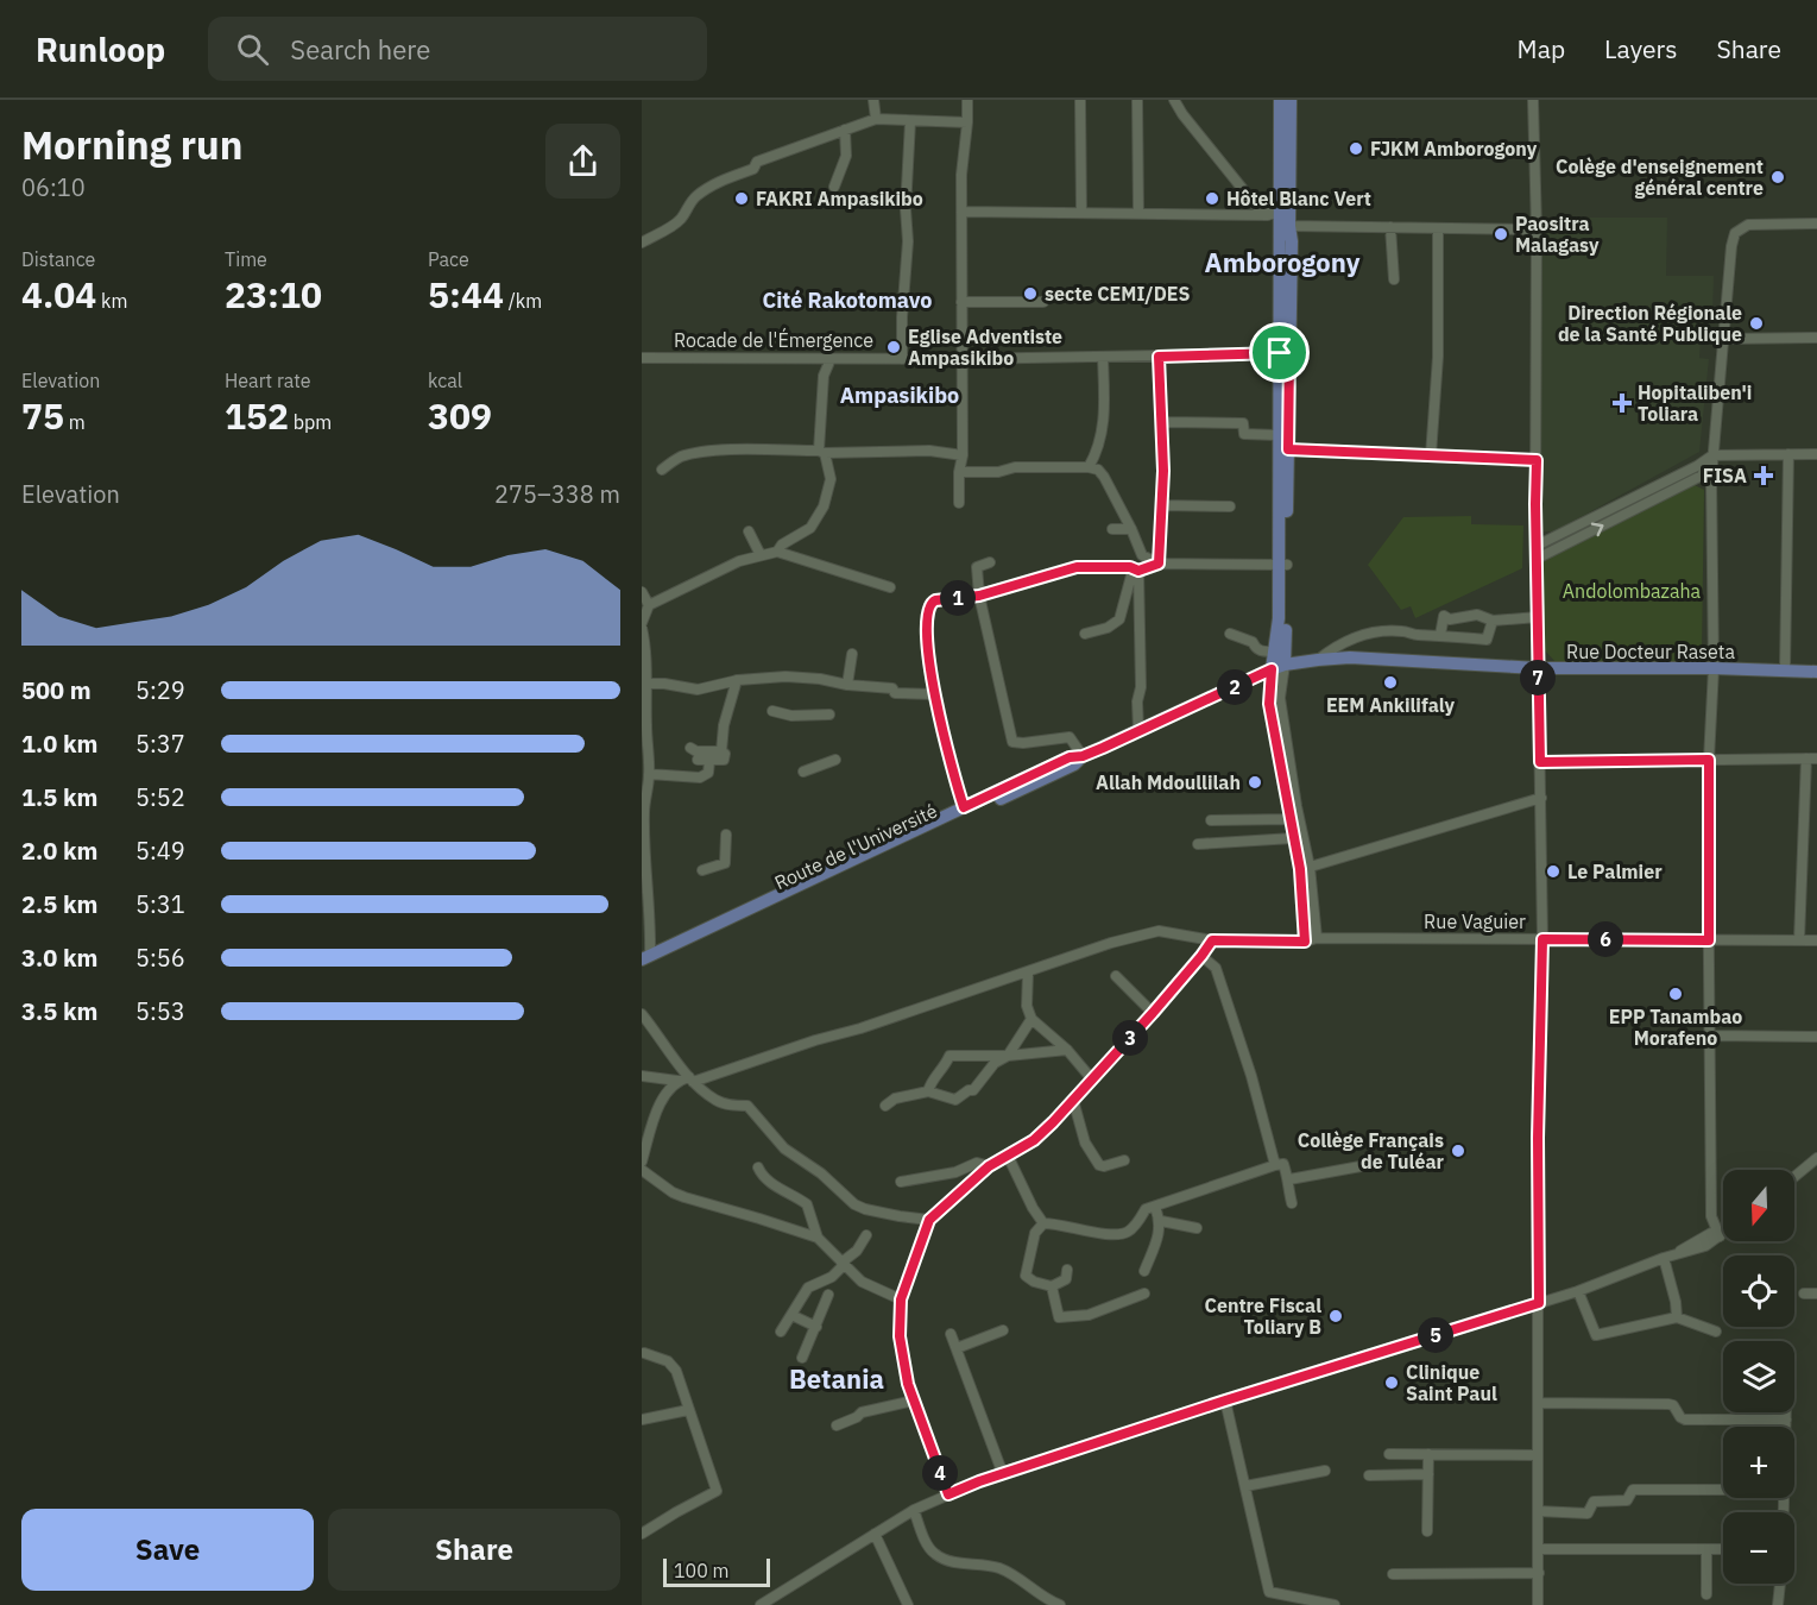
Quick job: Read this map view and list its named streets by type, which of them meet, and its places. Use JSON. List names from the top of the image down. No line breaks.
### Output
{"streets":{"main road":["Rue Docteur Raseta","Route de l'Université"],"street":["Rocade de l'Émergence","Rue Vaguier"]},"crossings":[["Rue Docteur Raseta","Route de l'Université"]],"districts":["Amborogony","Cité Rakotomavo","Ampasikibo","Betania"],"parks":["Andolombazaha"],"places":{"other":["FJKM Amborogony","Colège d'enseignement général centre","FAKRI Ampasikibo","Hôtel Blanc Vert","Paositra Malagasy","secte CEMI/DES","Direction Régionale de la Santé Publique","Eglise Adventiste Ampasikibo","EEM Ankilifaly","Allah Mdoullilah","Le Palmier","EPP Tanambao Morafeno","Collège Français de Tuléar","Centre Fiscal Toliary B","Clinique Saint Paul"],"health":["Hopitaliben'i Toliara","FISA"]},"scale_bar":"100 m","north":"bottom","page":{"header":"Runloop","search":"Search here","nav":["Map","Layers","Share"],"heading":["Morning run","06:10"],"stats":[["Distance","4.04 km"],["Time","23:10"],["Pace","5:44 /km"],["Elevation","75 m"],["Heart rate","152 bpm"],["kcal","309"]],"chart":["Elevation","275–338 m"],"pins":["1","7","2","6","3","5","4"],"list":[{"name":"500 m","note":"5:29"},{"name":"1.0 km","note":"5:37"},{"name":"1.5 km","note":"5:52"},{"name":"2.0 km","note":"5:49"},{"name":"2.5 km","note":"5:31"},{"name":"3.0 km","note":"5:56"},{"name":"3.5 km","note":"5:53"}],"map_buttons":["+","−"],"buttons":["Save","Share"],"scale":"100 m"}}
